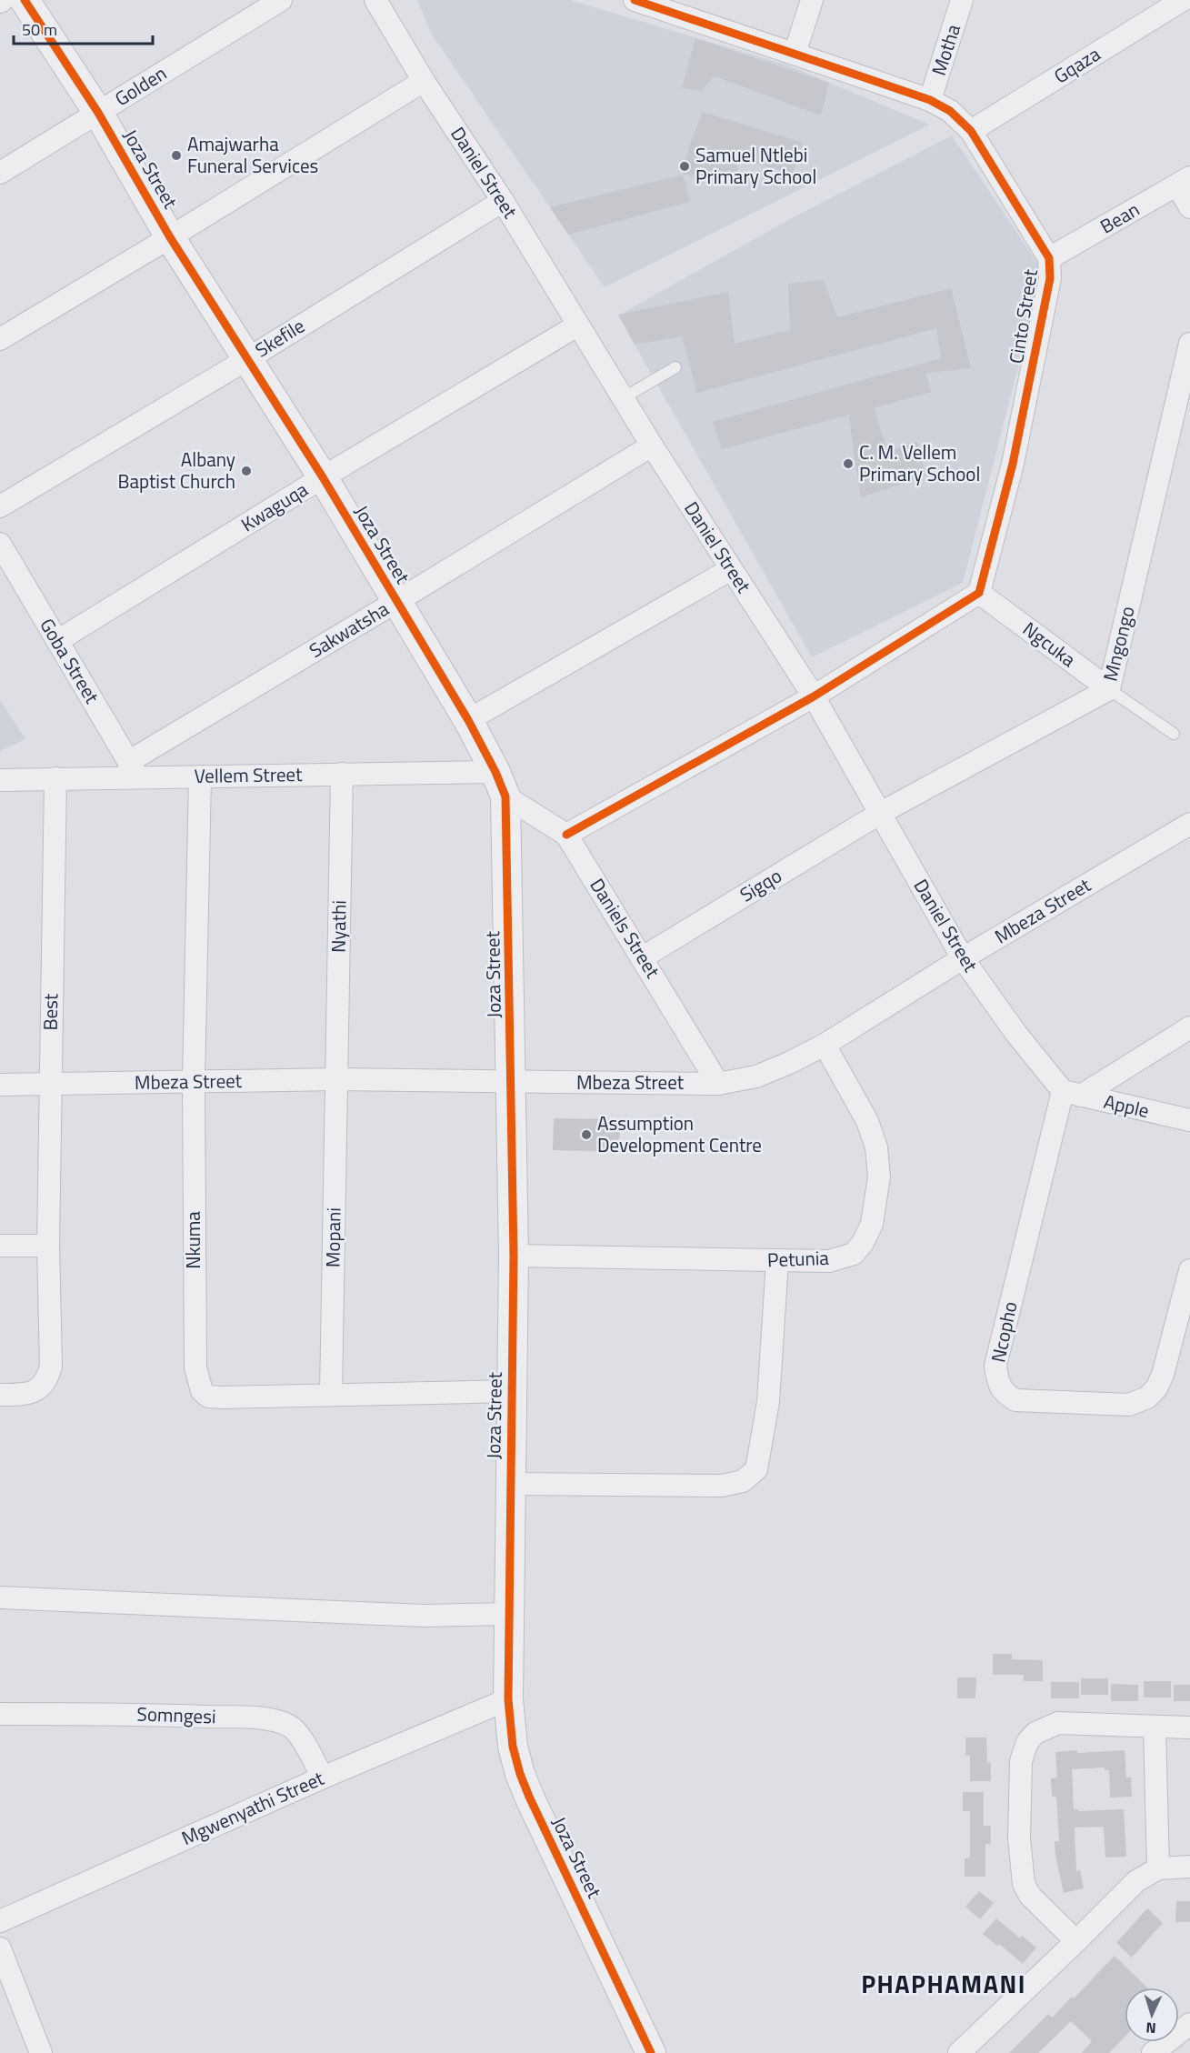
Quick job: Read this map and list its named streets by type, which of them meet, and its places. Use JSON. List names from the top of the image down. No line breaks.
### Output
{"streets":{"street":["Motha","Gqaza","Golden","Joza Street","Daniel Street","Bean","Cinto Street","Skefile","Kwaguqa","Sakwatsha","Mngongo","Ngcuka","Goba Street","Vellem Street","Sigqo","Mbeza Street","Nyathi","Daniels Street","Best","Apple","Mopani","Nkuma","Petunia","Ncopho","Somngesi","Mgwenyathi Street"]},"crossings":[["Motha","Cinto Street"],["Gqaza","Cinto Street"],["Golden","Joza Street"],["Joza Street","Skefile"],["Joza Street","Kwaguqa"],["Joza Street","Sakwatsha"],["Joza Street","Vellem Street"],["Joza Street","Mbeza Street"],["Joza Street","Daniels Street"],["Joza Street","Nkuma"],["Joza Street","Petunia"],["Joza Street","Mgwenyathi Street"],["Daniel Street","Skefile"],["Daniel Street","Kwaguqa"],["Daniel Street","Sakwatsha"],["Daniel Street","Mngongo"],["Daniel Street","Sigqo"],["Daniel Street","Mbeza Street"],["Daniel Street","Apple"],["Daniel Street","Ncopho"],["Bean","Cinto Street"],["Cinto Street","Ngcuka"],["Kwaguqa","Goba Street"],["Sakwatsha","Goba Street"],["Sakwatsha","Vellem Street"],["Mngongo","Ngcuka"],["Mngongo","Sigqo"],["Goba Street","Vellem Street"],["Vellem Street","Nyathi"],["Vellem Street","Daniels Street"],["Vellem Street","Best"],["Vellem Street","Nkuma"],["Sigqo","Daniels Street"],["Mbeza Street","Nyathi"],["Mbeza Street","Daniels Street"],["Mbeza Street","Best"],["Mbeza Street","Mopani"],["Mbeza Street","Nkuma"],["Mbeza Street","Petunia"],["Nyathi","Mopani"],["Apple","Ncopho"],["Mopani","Nkuma"],["Somngesi","Mgwenyathi Street"]],"districts":["PHAPHAMANI"],"places":["Amajwarha Funeral Services","Samuel Ntlebi Primary School","C. M. Vellem Primary School","Albany Baptist Church","Assumption Development Centre"],"scale_bar":"50 m","north":"bottom"}
